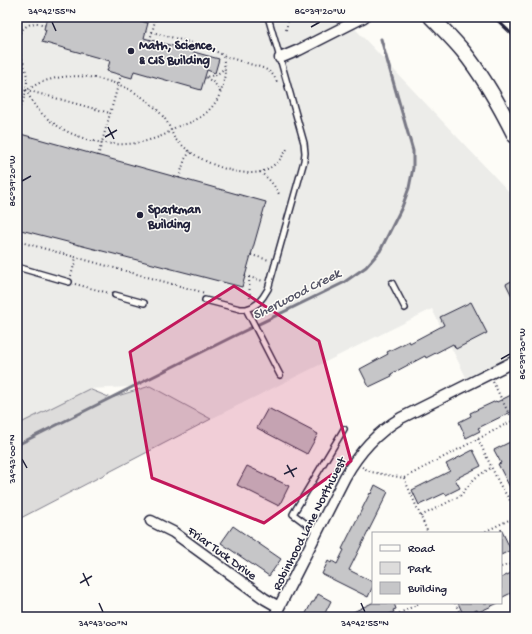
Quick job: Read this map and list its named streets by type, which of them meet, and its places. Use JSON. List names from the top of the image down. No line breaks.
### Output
{"streets":{"street":["Robinhood Lane Northwest","Friar Tuck Drive"]},"crossings":[["Robinhood Lane Northwest","Friar Tuck Drive"]],"water":["Sherwood Creek"],"places":["Math, Science, & CIS Building","Sparkman Building"],"legend":["Road","Park","Building"],"coordinates":["34°42'55\"N","86°39'20\"W","86°39'30\"W","34°43'00\"N"]}
